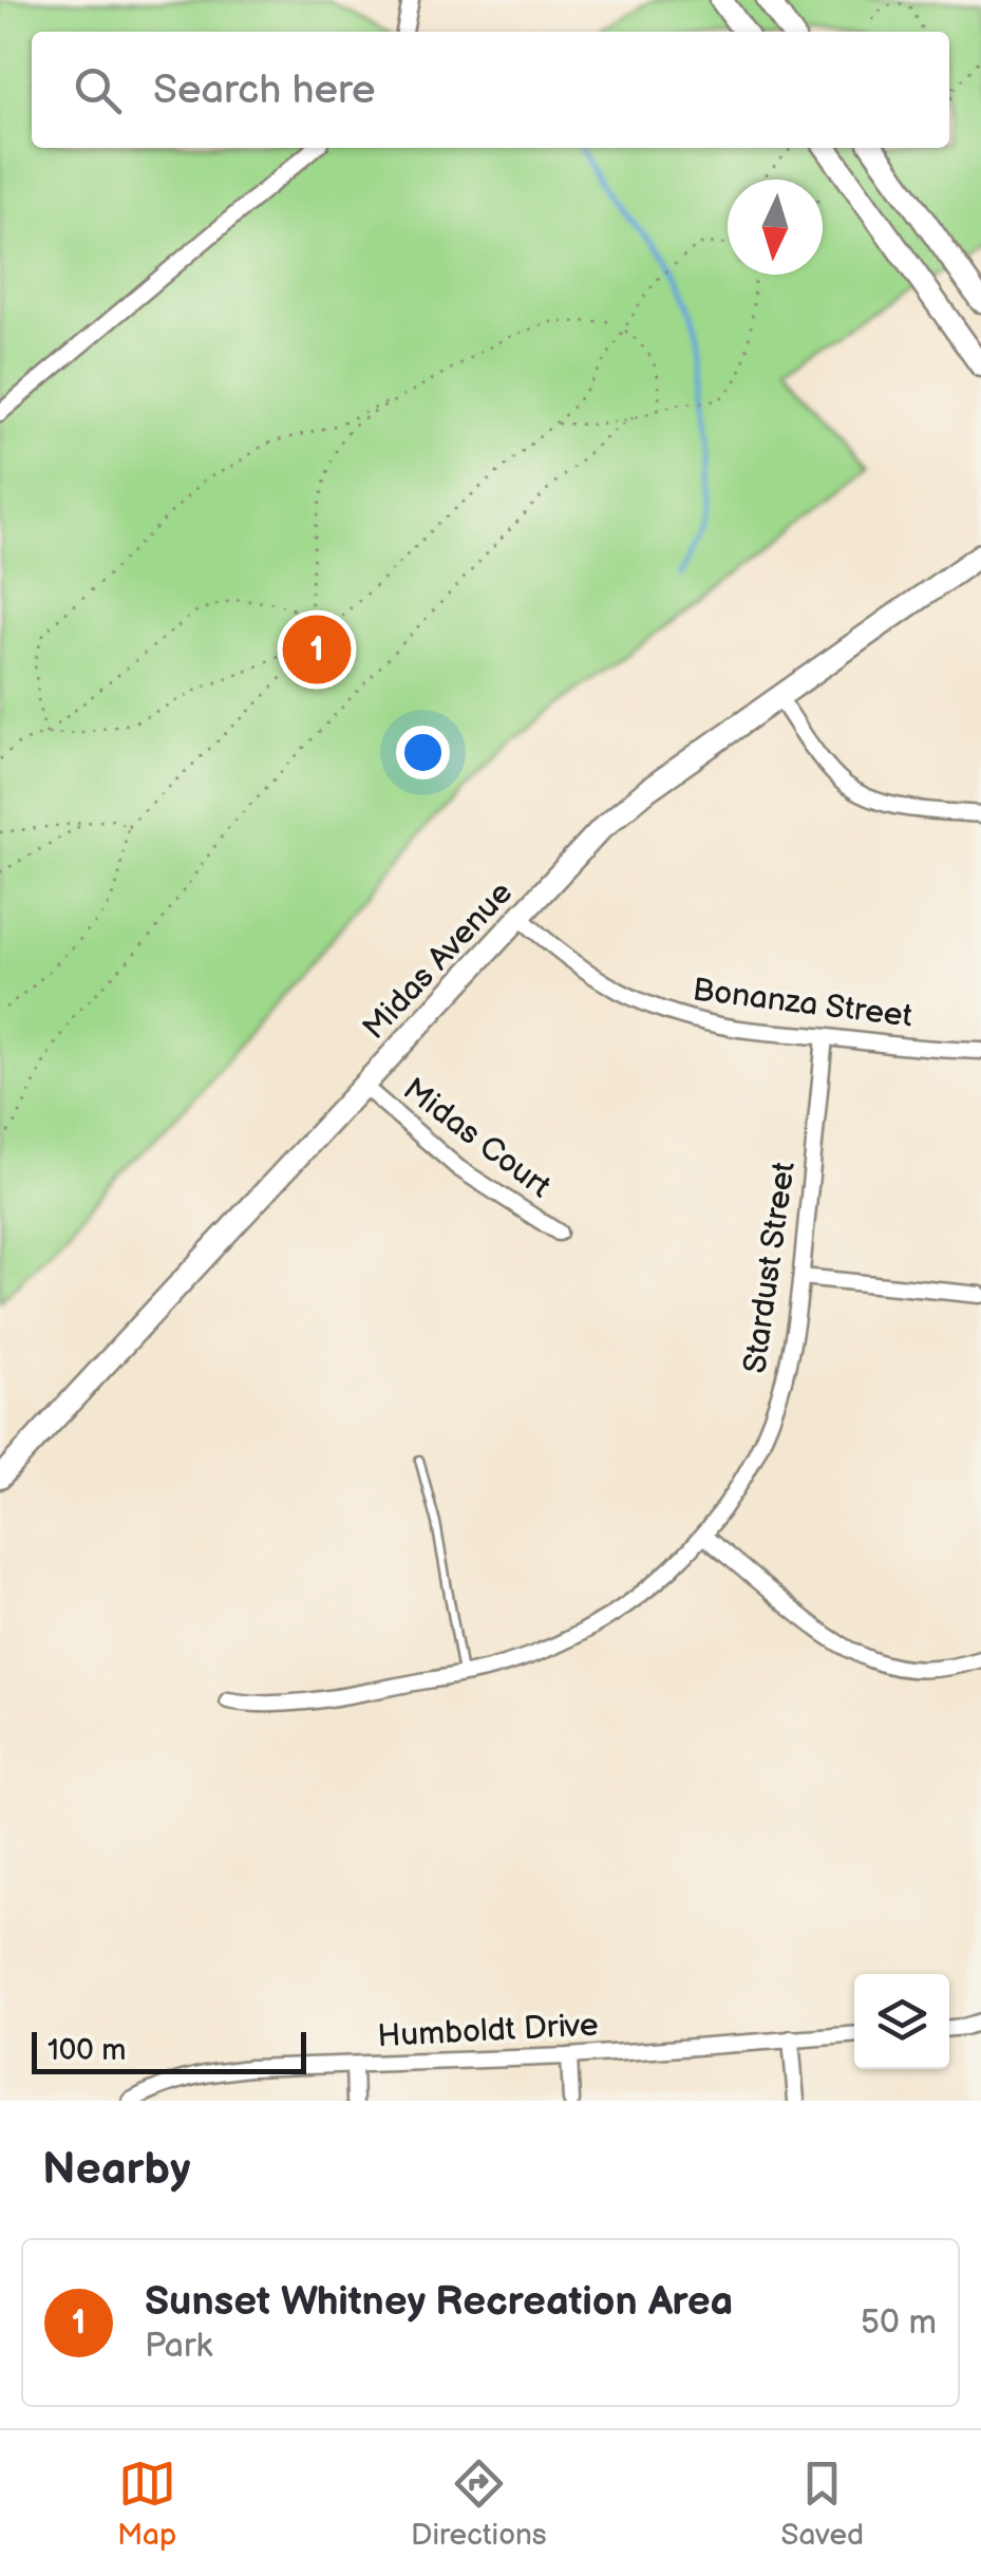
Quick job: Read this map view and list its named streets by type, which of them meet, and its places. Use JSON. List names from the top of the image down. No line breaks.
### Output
{"streets":{"street":["Midas Avenue","Bonanza Street","Midas Court","Stardust Street","Humboldt Drive"]},"crossings":[["Midas Avenue","Bonanza Street"],["Midas Avenue","Midas Court"],["Bonanza Street","Stardust Street"]],"scale_bar":"100 m","north":"bottom","page":{"search":"Search here","pins":"1","scale":"100 m","heading":"Nearby","list":[{"mark":"1","name":"Sunset Whitney Recreation Area","note":"Park","value":"50 m"}],"nav":["Map","Directions","Saved"]}}
